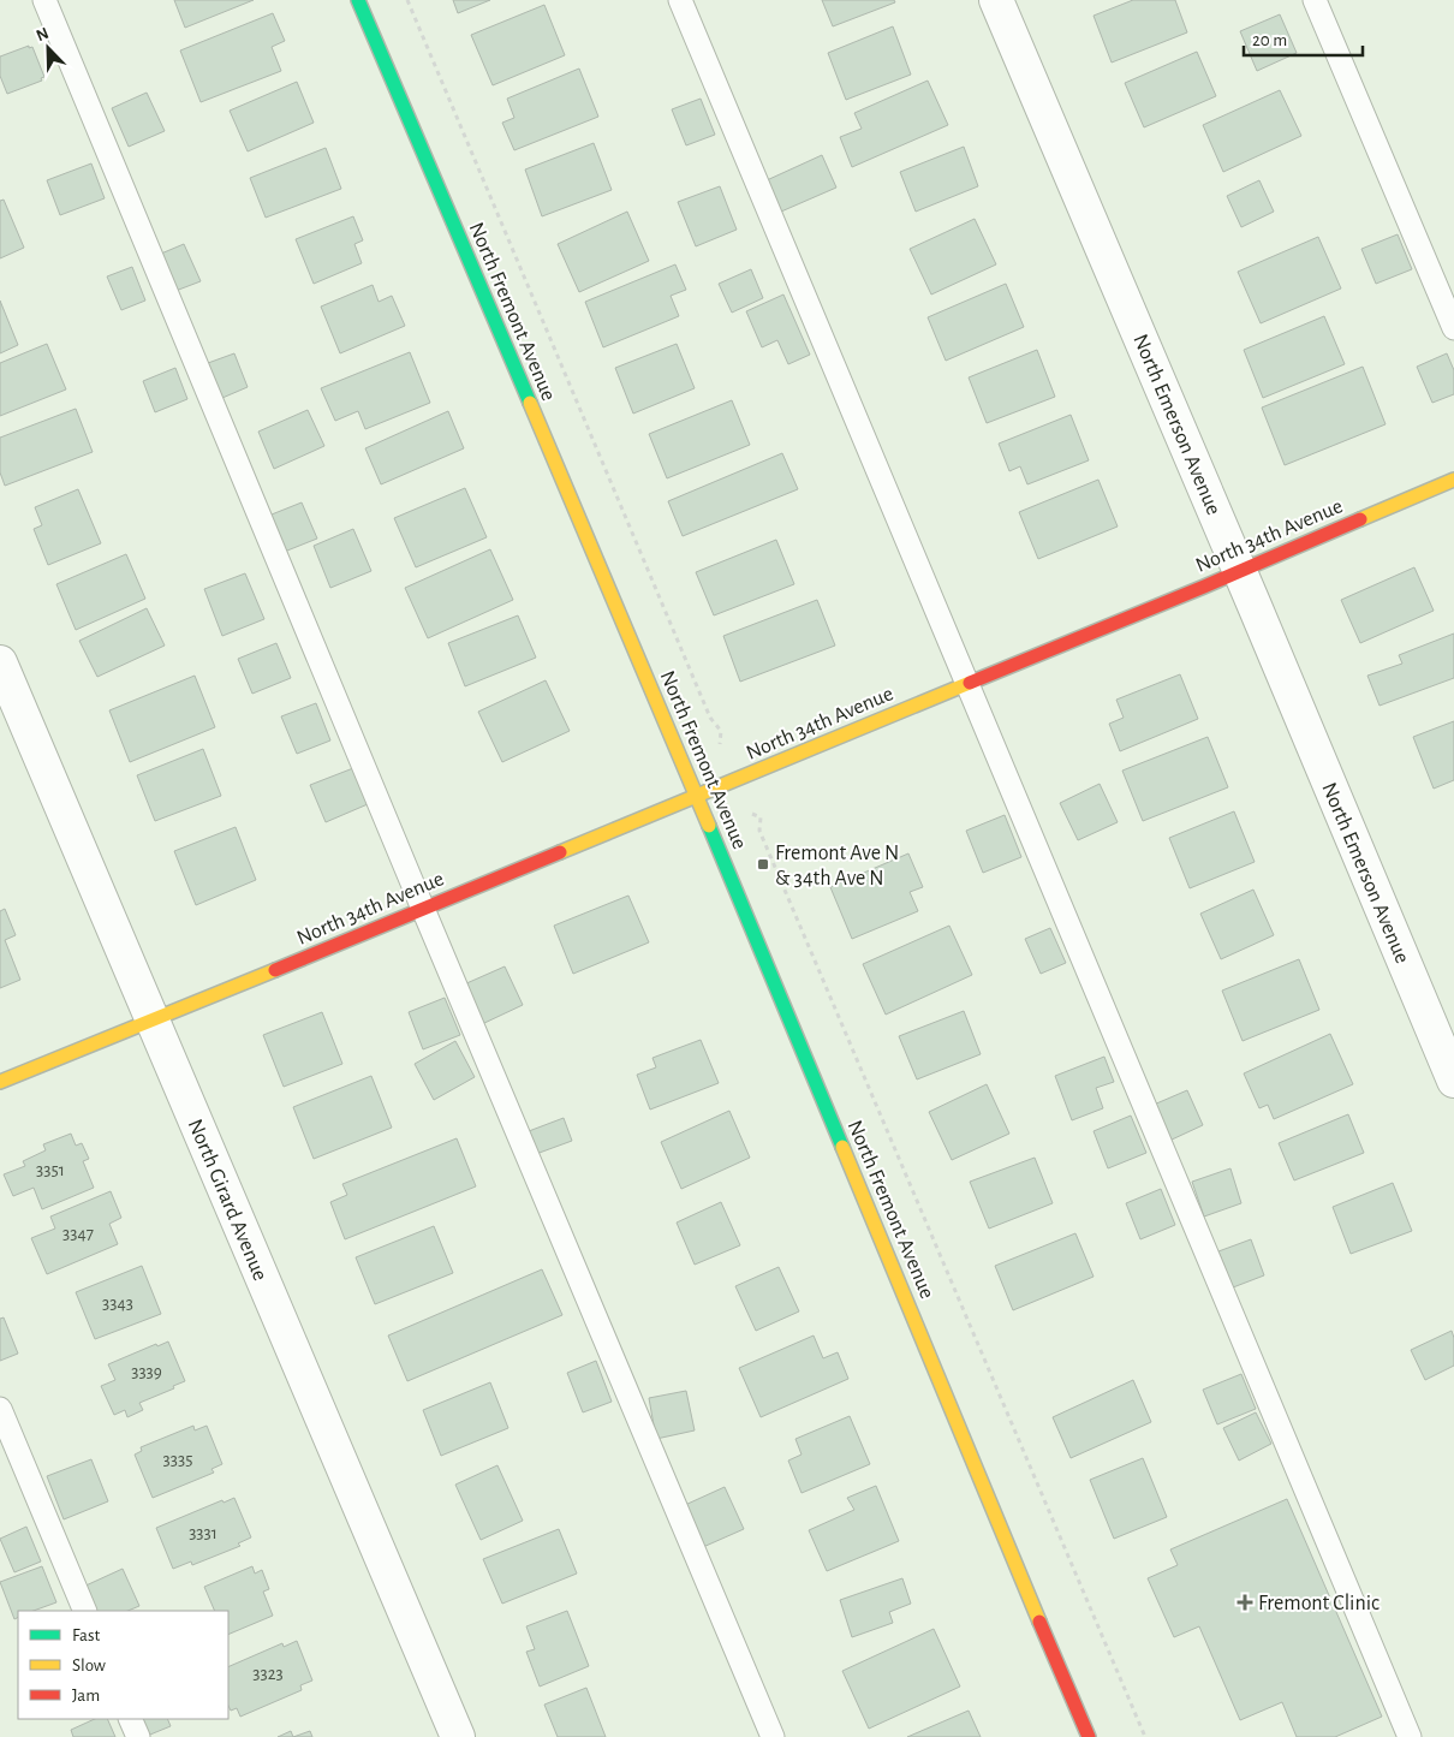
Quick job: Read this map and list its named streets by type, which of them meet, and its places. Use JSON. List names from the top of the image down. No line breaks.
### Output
{"streets":{"street":["North Fremont Avenue","North Emerson Avenue","North 34th Avenue","North Girard Avenue"]},"crossings":[["North Fremont Avenue","North 34th Avenue"],["North Emerson Avenue","North 34th Avenue"],["North 34th Avenue","North Girard Avenue"]],"places":{"transit":["Fremont Ave N & 34th Ave N"],"health":["Fremont Clinic"]},"house_numbers":["3351","3347","3343","3339","3335","3331","3323"],"legend":["Fast","Slow","Jam"],"scale_bar":"20 m","north":"top left"}
